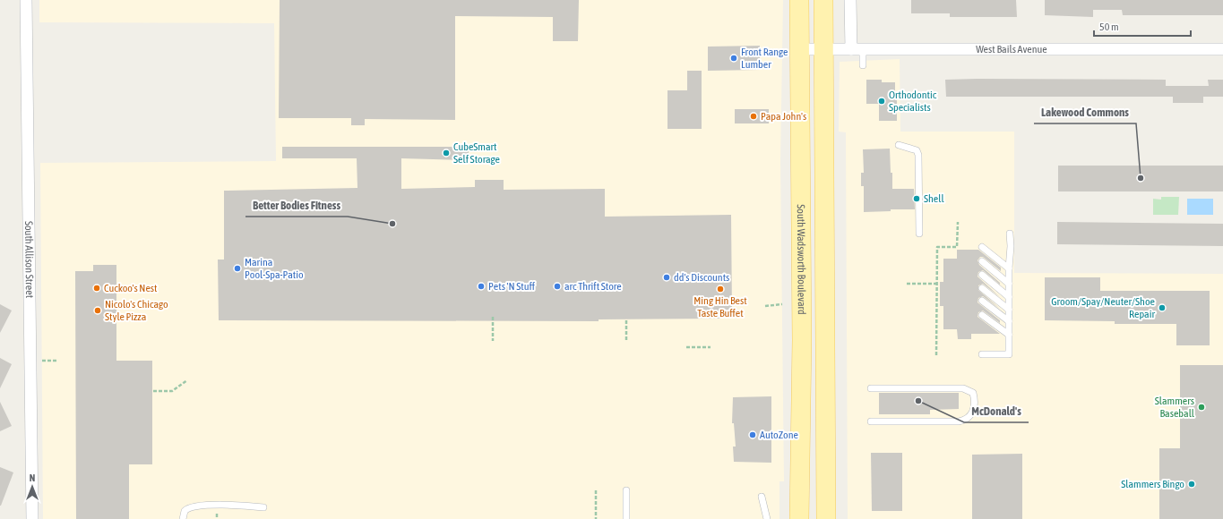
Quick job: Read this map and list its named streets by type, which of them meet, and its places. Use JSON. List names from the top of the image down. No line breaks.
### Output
{"streets":{"main road":["South Wadsworth Boulevard"],"street":["West Bails Avenue","South Allison Street"]},"crossings":[["West Bails Avenue","South Wadsworth Boulevard"]],"places":["Front Range Lumber","Orthodontic Specialists","Papa John's","CubeSmart Self Storage","Lakewood Commons","Shell","Better Bodies Fitness","Marina Pool-Spa-Patio","dd's Discounts","Pets 'N Stuff","arc Thrift Store","Cuckoo's Nest","Ming Hin Best Taste Buffet","Groom/Spay/Neuter/Shoe Repair","Nicolo's Chicago Style Pizza","McDonald's","Slammers Baseball","AutoZone","Slammers Bingo"],"scale_bar":"50 m","north":"top"}
